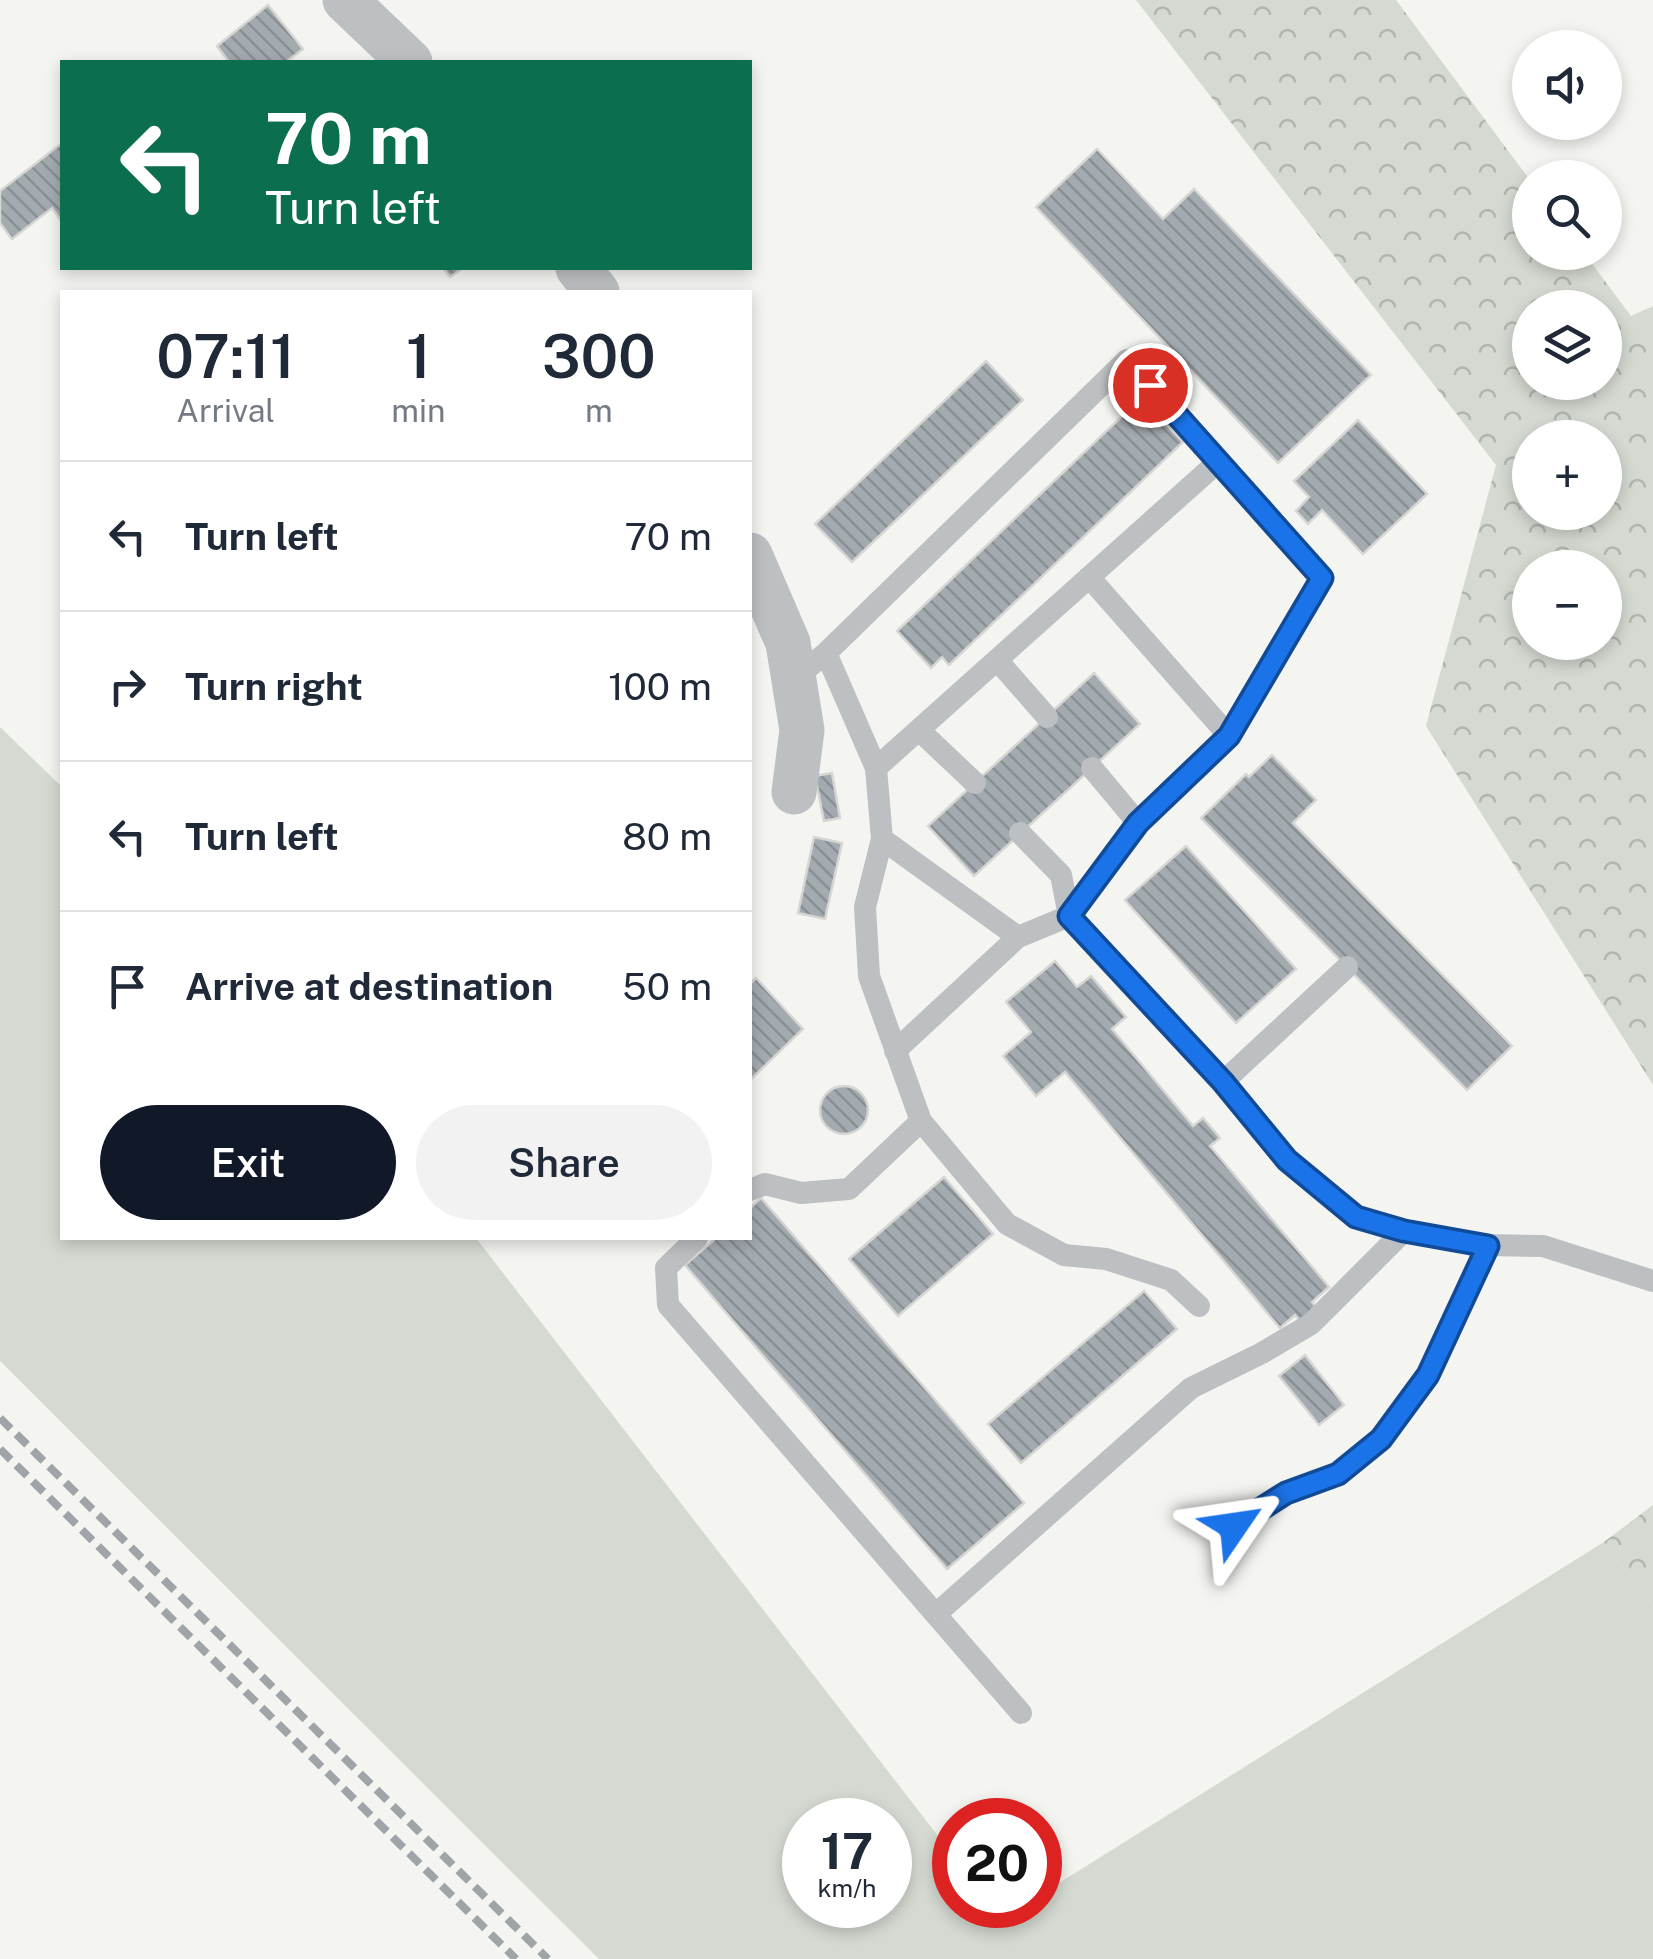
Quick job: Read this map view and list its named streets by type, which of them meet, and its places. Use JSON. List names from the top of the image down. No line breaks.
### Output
{"page":{"map_buttons":["+","−"],"turn":["70 m","Turn left"],"eta":["07:11","Arrival","1","min","300","m"],"list":[{"name":"Turn left","value":"70 m"},{"name":"Turn right","value":"100 m"},{"name":"Turn left","value":"80 m"},{"name":"Arrive at destination","value":"50 m"}],"buttons":["Exit","Share"],"speed":"17 km/h","limit":"20"}}
